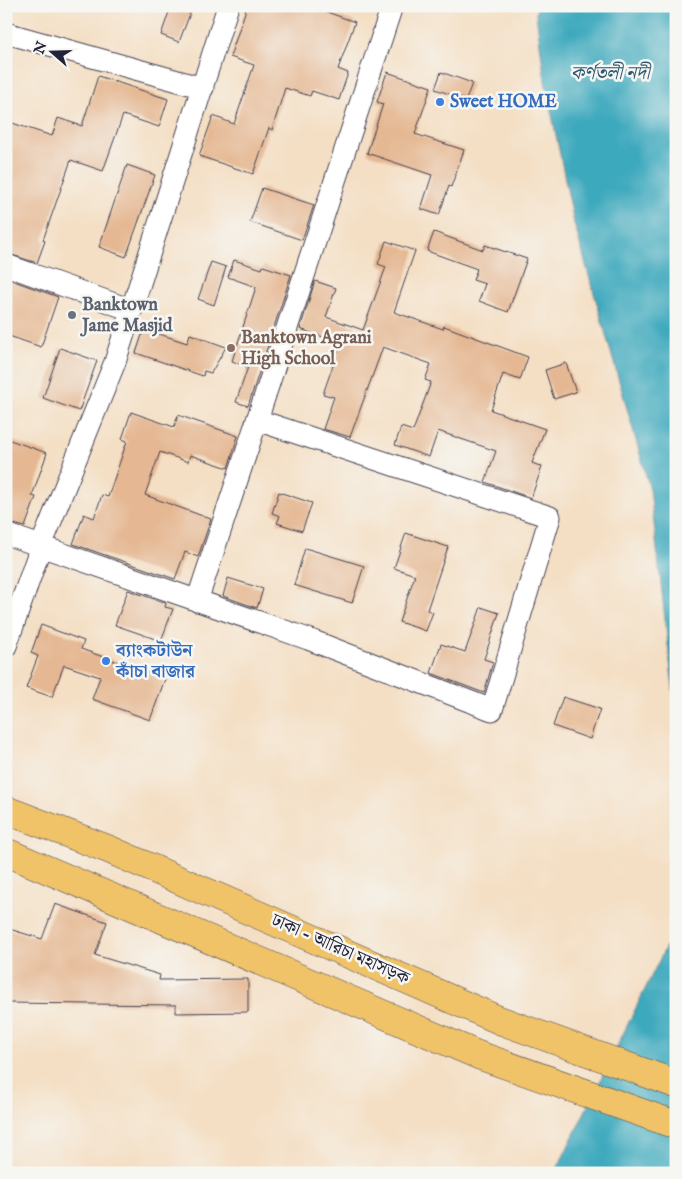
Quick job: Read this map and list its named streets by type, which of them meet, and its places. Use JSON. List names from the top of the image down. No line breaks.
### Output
{"streets":{"highway":["ঢাকা - আরিচা মহাসড়ক"]},"water":["কর্ণতলী নদী"],"places":["Sweet HOME","Banktown Jame Masjid","Banktown Agrani High School","ব্যাংকটাউন কাঁচা বাজার"],"north":"left"}
